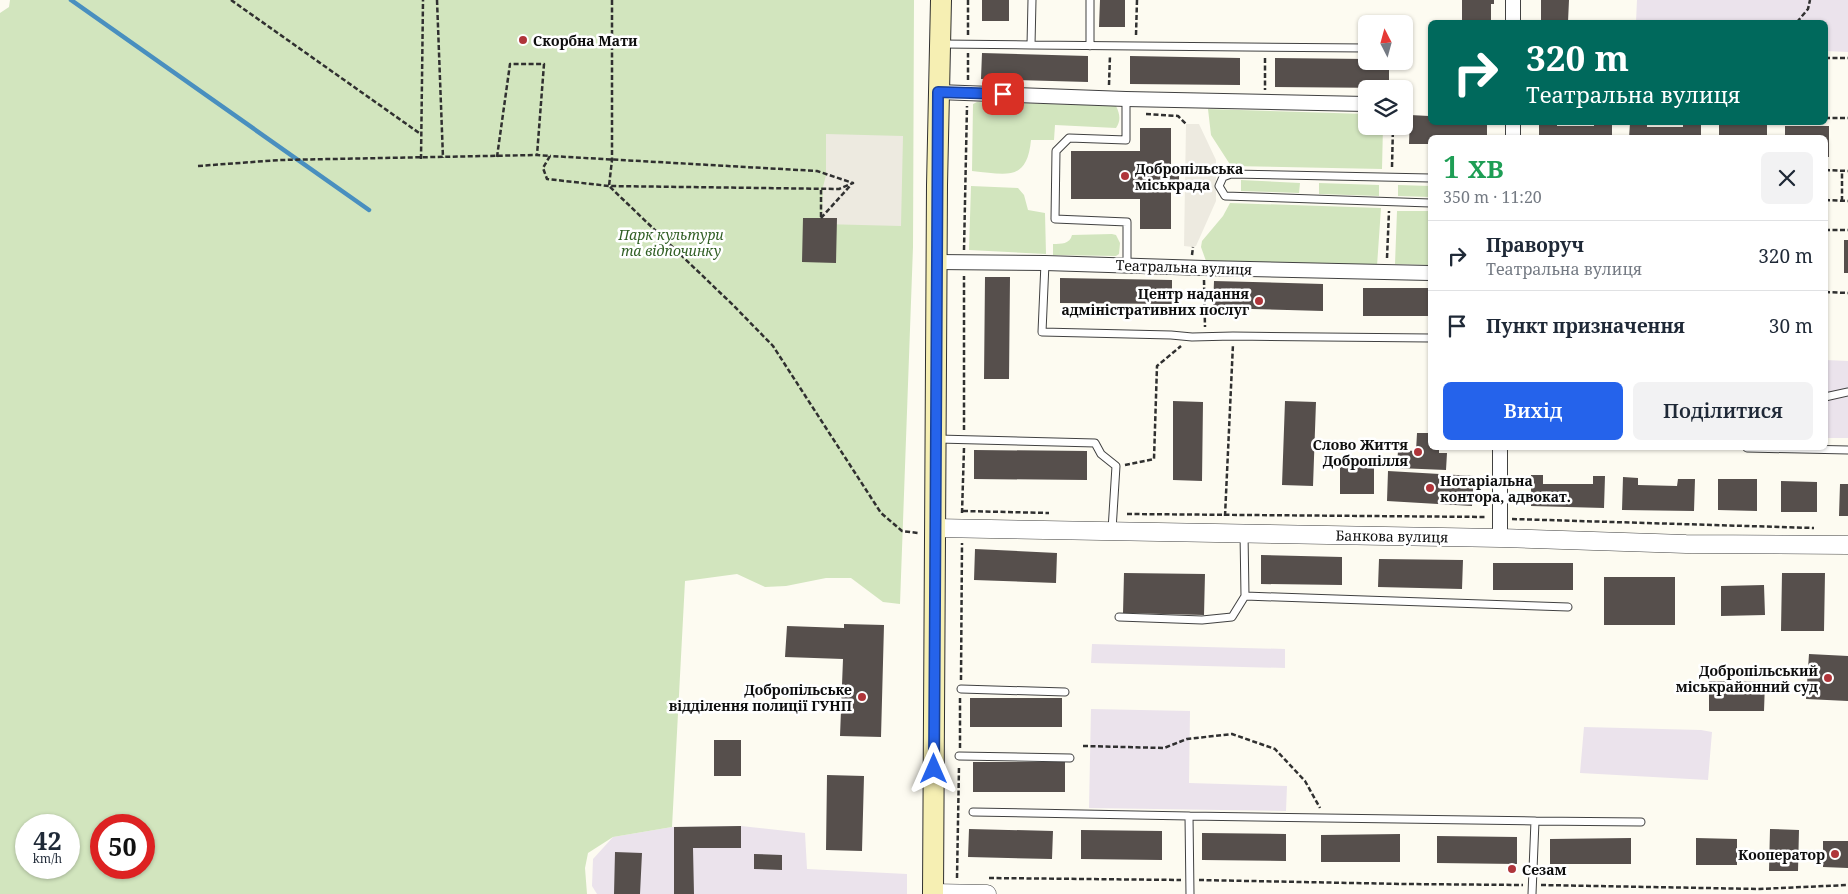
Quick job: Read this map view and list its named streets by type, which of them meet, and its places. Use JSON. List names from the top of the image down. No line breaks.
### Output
{"streets":{"street":["Театральна вулиця","Банкова вулиця"]},"parks":["Парк культури та відпочинку"],"places":["Скорбна Мати","Добропільська міськрада","Центр надання адміністративних послуг","Слово Життя Добропілля","Нотаріальна контора, адвокат.","Добропільський міськрайонний суд","Добропільське відділення полиції ГУНП","Кооператор","Сезам"],"north":"top","page":{"turn":["320 m","Театральна вулиця"],"heading":["1 хв","350 m · 11:20"],"list":[{"name":"Праворуч","note":"Театральна вулиця","value":"320 m"},{"name":"Пункт призначення","value":"30 m"}],"buttons":["Вихід","Поділитися"],"speed":"42 km/h","limit":"50"}}
